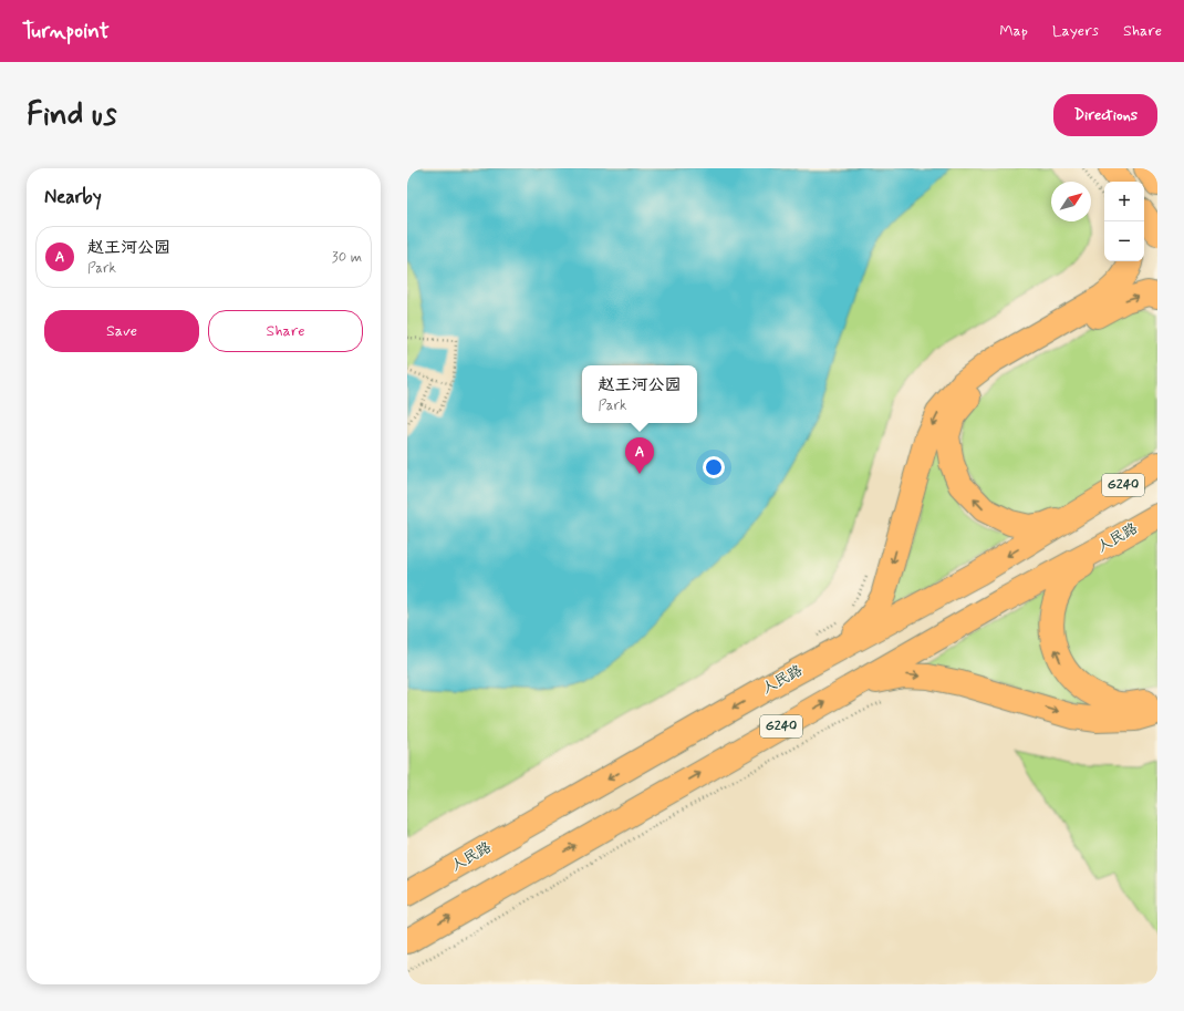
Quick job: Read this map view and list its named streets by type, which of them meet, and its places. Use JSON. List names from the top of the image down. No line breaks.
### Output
{"streets":{"highway":["G240","人民路"]},"north":"top right","page":{"header":"Turnpoint","nav":["Map","Layers","Share"],"buttons":["Directions",["Save","Share"]],"title":"Find us","heading":"Nearby","map_buttons":["+","−"],"list":[{"mark":"A","name":"赵王河公园","note":"Park","value":"30 m"}],"popup":["赵王河公园","Park"],"pins":"A"}}
